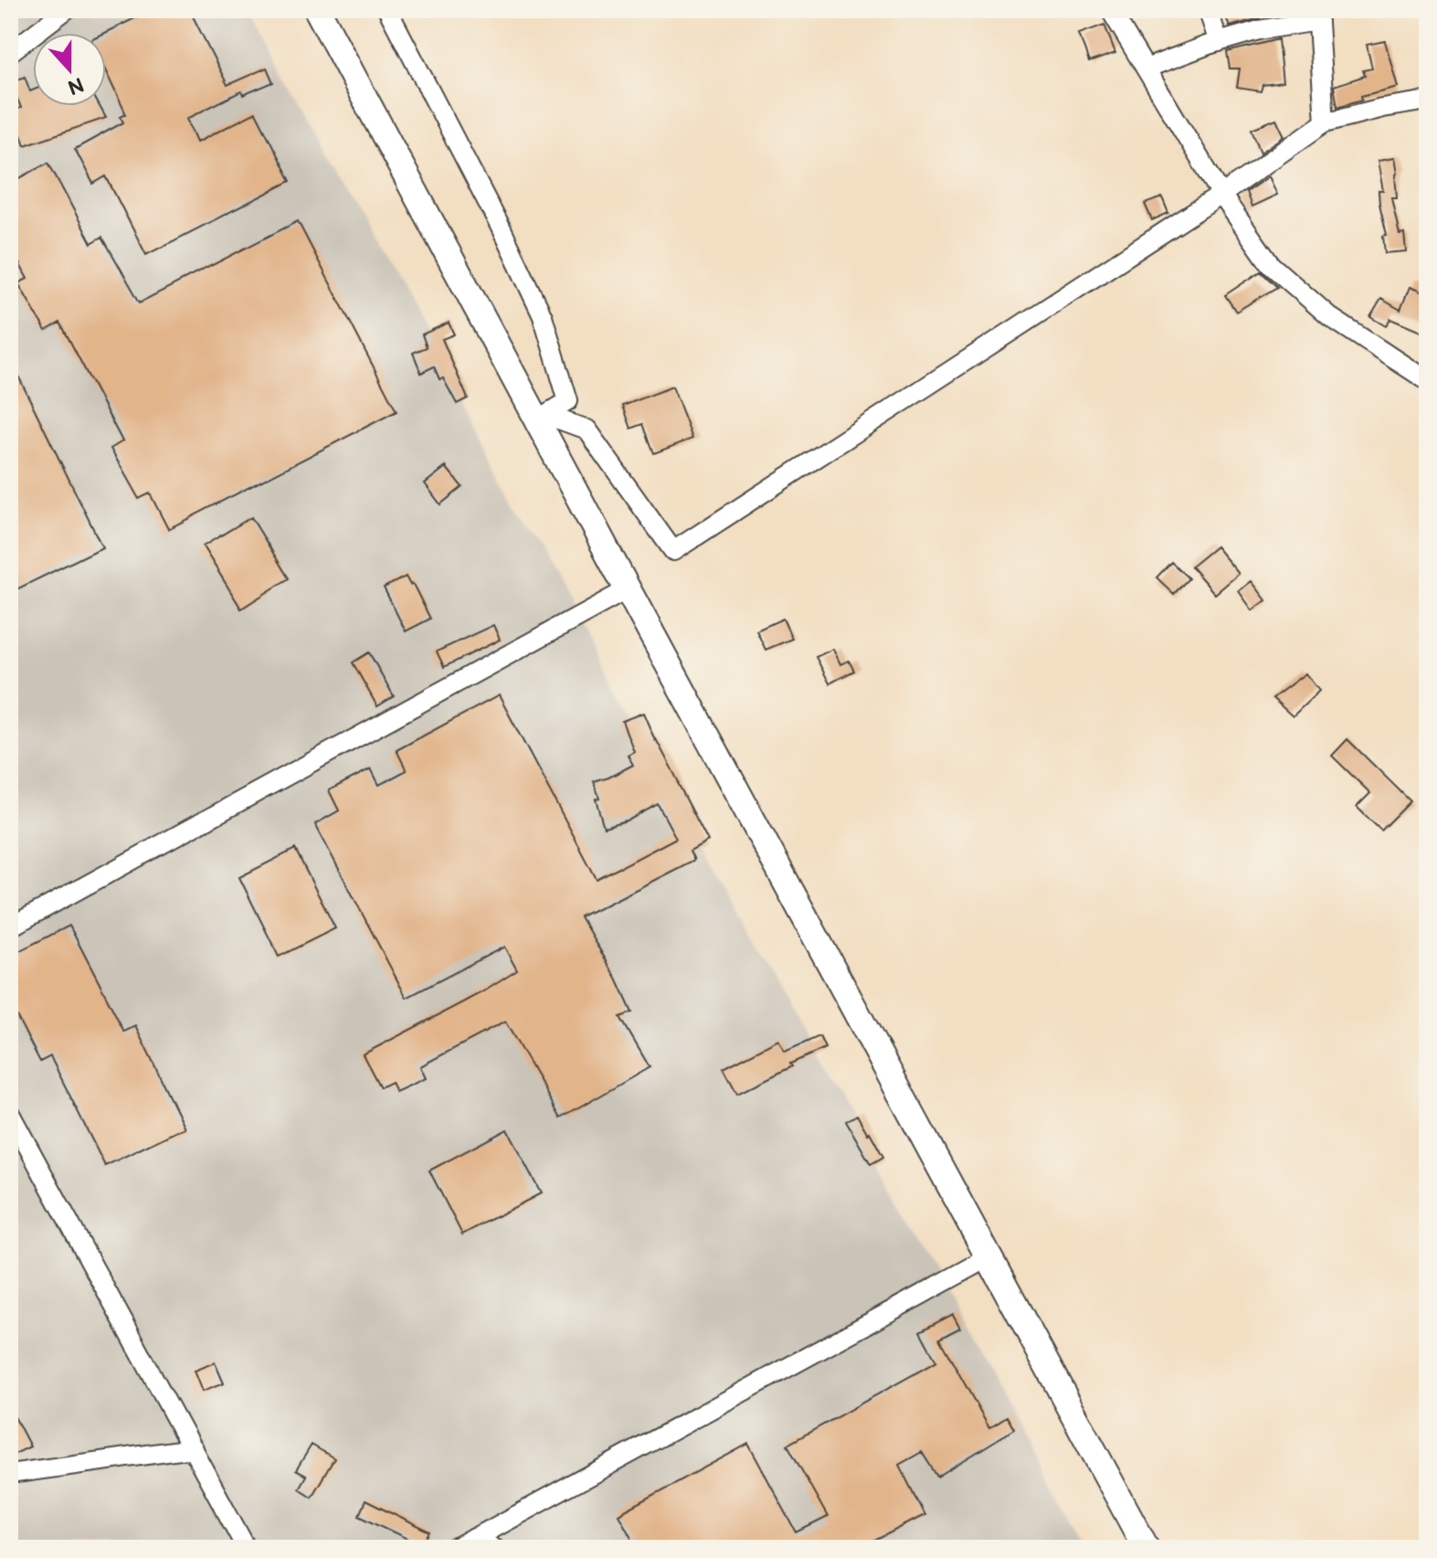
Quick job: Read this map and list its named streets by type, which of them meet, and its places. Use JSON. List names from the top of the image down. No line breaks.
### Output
{"north":"bottom"}
